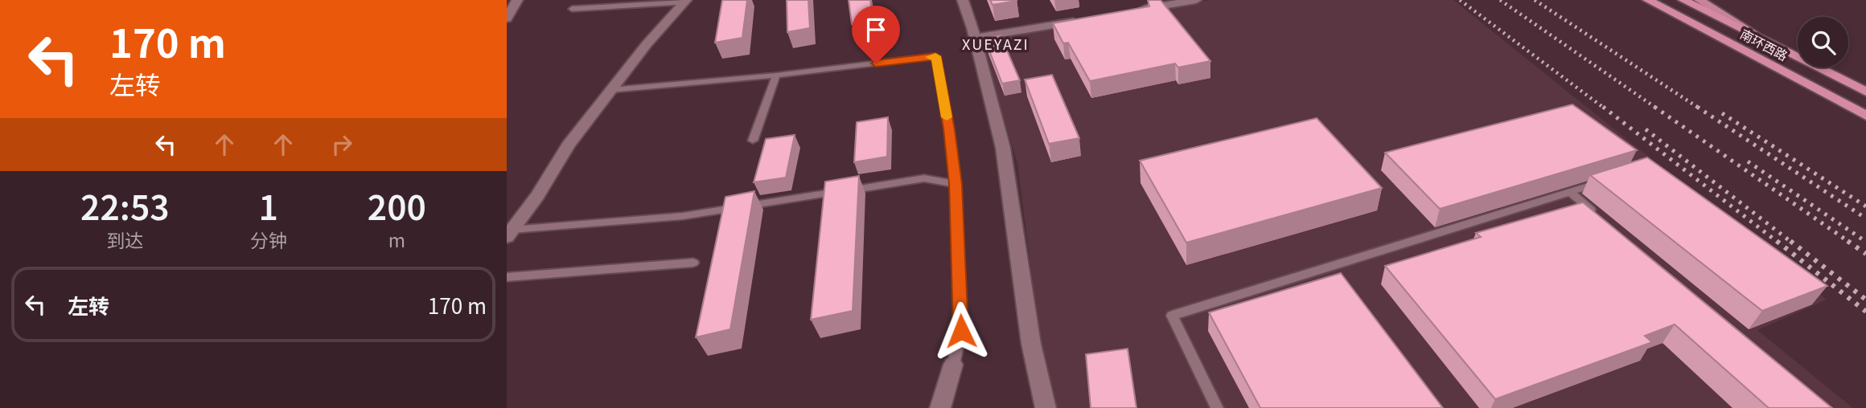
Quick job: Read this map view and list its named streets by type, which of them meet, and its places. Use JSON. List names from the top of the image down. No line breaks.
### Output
{"streets":{"highway":["南环西路"]},"districts":["XUEYAZI"],"page":{"turn":["170 m","左转"],"eta":["22:53","到达","1","分钟","200","m"],"list":[{"name":"左转","value":"170 m"}]}}
